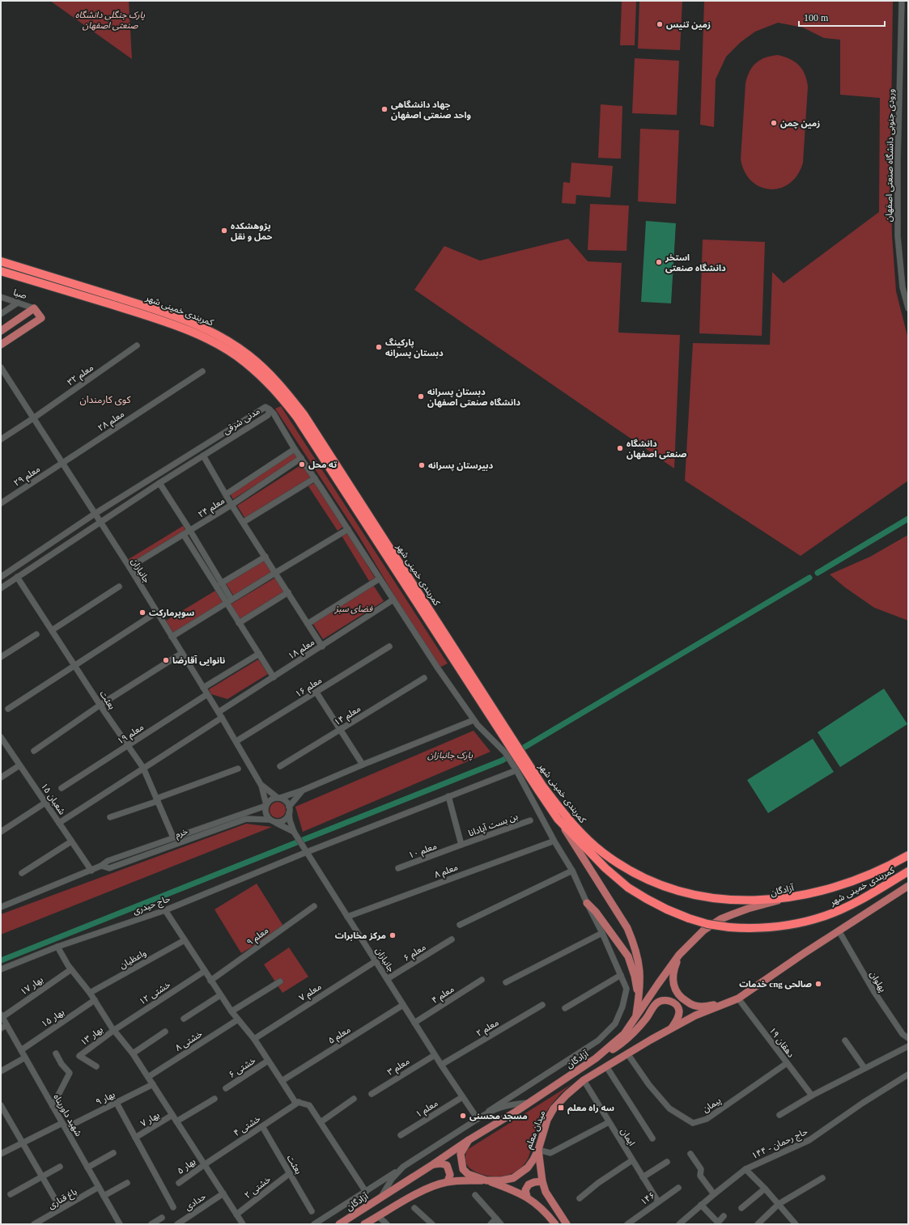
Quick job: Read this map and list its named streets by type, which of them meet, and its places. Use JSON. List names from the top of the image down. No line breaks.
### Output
{"streets":{"highway":["کمربندی خمینی شهر"],"main road":["آزادگان","میدان معلم"],"street":["ورودی جنوبی دانشگاه صنعتی اصفهان","صبا","معلم ۳۲","معلم ۲۸","مدنی شرقی","معلم ۲۹","معلم ۲۴","جانبازان","معلم ۱۸","معلم ۱۶","بعثت","معلم ۱۴","معلم ۱۹","۱۵ شعبان","بن بست آپادانا","خرم","معلم ۱۰","معلم ۸","حاج حیدری","معلم ۹","معلم ۶","واعظیان","پهلوان","بهار ۱۷","معلم ۷","خشتی ۱۲","معلم ۴","بهار ۱۵","معلم ۲","معلم ۵","بهار ۱۳","خشتی ۸","دهقان ۱۹","معلم ۳","خشتی ۶","بهار ۹","پیمان","معلم ۱","شهید داورپناه","بهار ۷","خشتی ۴","ایمان","حاج رحمان - ۱۴۴","بهار ۵","خشتی ۲","باغ قناری","۱۴۶","حدادی"]},"crossings":[["کمربندی خمینی شهر","آزادگان"],["معلم ۳۲","جانبازان"],["معلم ۲۸","معلم ۲۹"],["معلم ۲۸","جانبازان"],["مدنی شرقی","جانبازان"],["مدنی شرقی","بعثت"],["معلم ۲۹","جانبازان"],["معلم ۲۴","جانبازان"],["جانبازان","معلم ۱۸"],["جانبازان","معلم ۱۶"],["جانبازان","معلم ۱۹"],["جانبازان","خرم"],["جانبازان","معلم ۸"],["جانبازان","حاج حیدری"],["جانبازان","معلم ۶"],["جانبازان","معلم ۷"],["جانبازان","معلم ۴"],["جانبازان","معلم ۲"],["جانبازان","معلم ۵"],["جانبازان","معلم ۳"],["جانبازان","معلم ۱"],["معلم ۱۸","بعثت"],["معلم ۱۸","۱۵ شعبان"],["بعثت","معلم ۱۹"],["بعثت","خرم"],["بعثت","خشتی ۴"],["بعثت","خشتی ۲"],["۱۵ شعبان","خرم"],["بن بست آپادانا","معلم ۱۰"],["آزادگان","میدان معلم"],["بهار ۱۷","شهید داورپناه"],["خشتی ۱۲","بهار ۱۳"],["بهار ۱۵","شهید داورپناه"],["دهقان ۱۹","پیمان"],["بهار ۹","شهید داورپناه"],["شهید داورپناه","باغ قناری"],["خشتی ۴","بهار ۵"],["میدان معلم","ایمان"],["ایمان","۱۴۶"]],"districts":["کوی کارمندان"],"parks":["پارک جنگلی دانشگاه صنعتی اصفهان","فضای سبز","پارک جانبازان"],"places":{"other":["زمین تنیس","جهاد دانشگاهی واحد صنعتی اصفهان","زمین چمن","پژوهشکده حمل و نقل","استخر دانشگاه صنعتی","پارکینگ دبستان پسرانه","دبستان پسرانه دانشگاه صنعتی اصفهان","دانشگاه صنعتی اصفهان","ته محل","دبیرستان پسرانه","سوپرمارکت","نانوایی آقارضا","مرکز مخابرات","خدمات cng صالحی","مسجد محسنی"],"transit":["سه راه معلم"]},"scale_bar":"100 m"}
